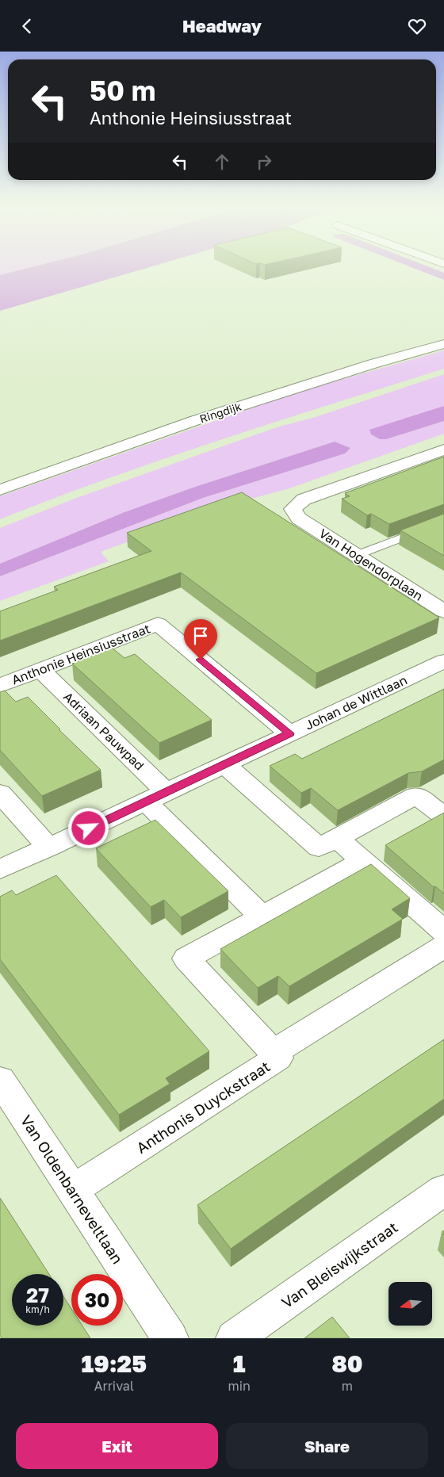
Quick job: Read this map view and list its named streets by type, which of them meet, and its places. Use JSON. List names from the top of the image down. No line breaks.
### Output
{"streets":{"street":["Ringdijk","Van Hogendorplaan","Anthonie Heinsiusstraat","Johan de Wittlaan","Adriaan Pauwpad","Anthonis Duyckstraat","Van Oldenbarneveltlaan","Van Bleiswijkstraat"]},"crossings":[["Anthonie Heinsiusstraat","Johan de Wittlaan"],["Anthonie Heinsiusstraat","Adriaan Pauwpad"],["Johan de Wittlaan","Adriaan Pauwpad"],["Anthonis Duyckstraat","Van Oldenbarneveltlaan"]],"north":"left","page":{"header":"Headway","turn":["50 m","Anthonie Heinsiusstraat"],"speed":"27 km/h","limit":"30","eta":["19:25","Arrival","1","min","80","m"],"buttons":["Exit","Share"]}}
